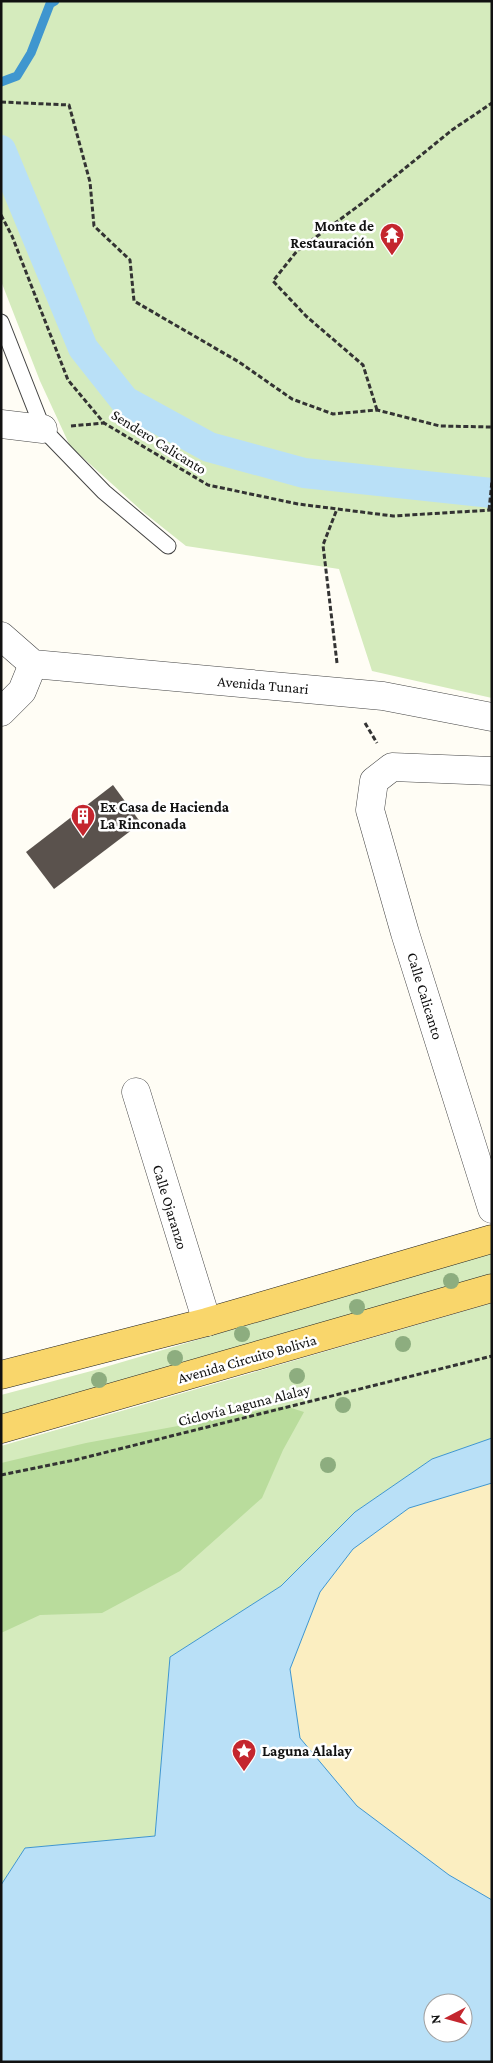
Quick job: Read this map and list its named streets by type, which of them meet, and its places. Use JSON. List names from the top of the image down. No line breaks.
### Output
{"streets":{"main road":["Avenida Circuito Bolivia"],"street":["Avenida Tunari","Calle Calicanto","Calle Ojaranzo"],"path":["Sendero Calicanto","Ciclovía Laguna Alalay"]},"places":{"temple":["Monte de Restauración"],"building":["Ex Casa de Hacienda La Rinconada"],"place":["Laguna Alalay"]},"north":"left"}
